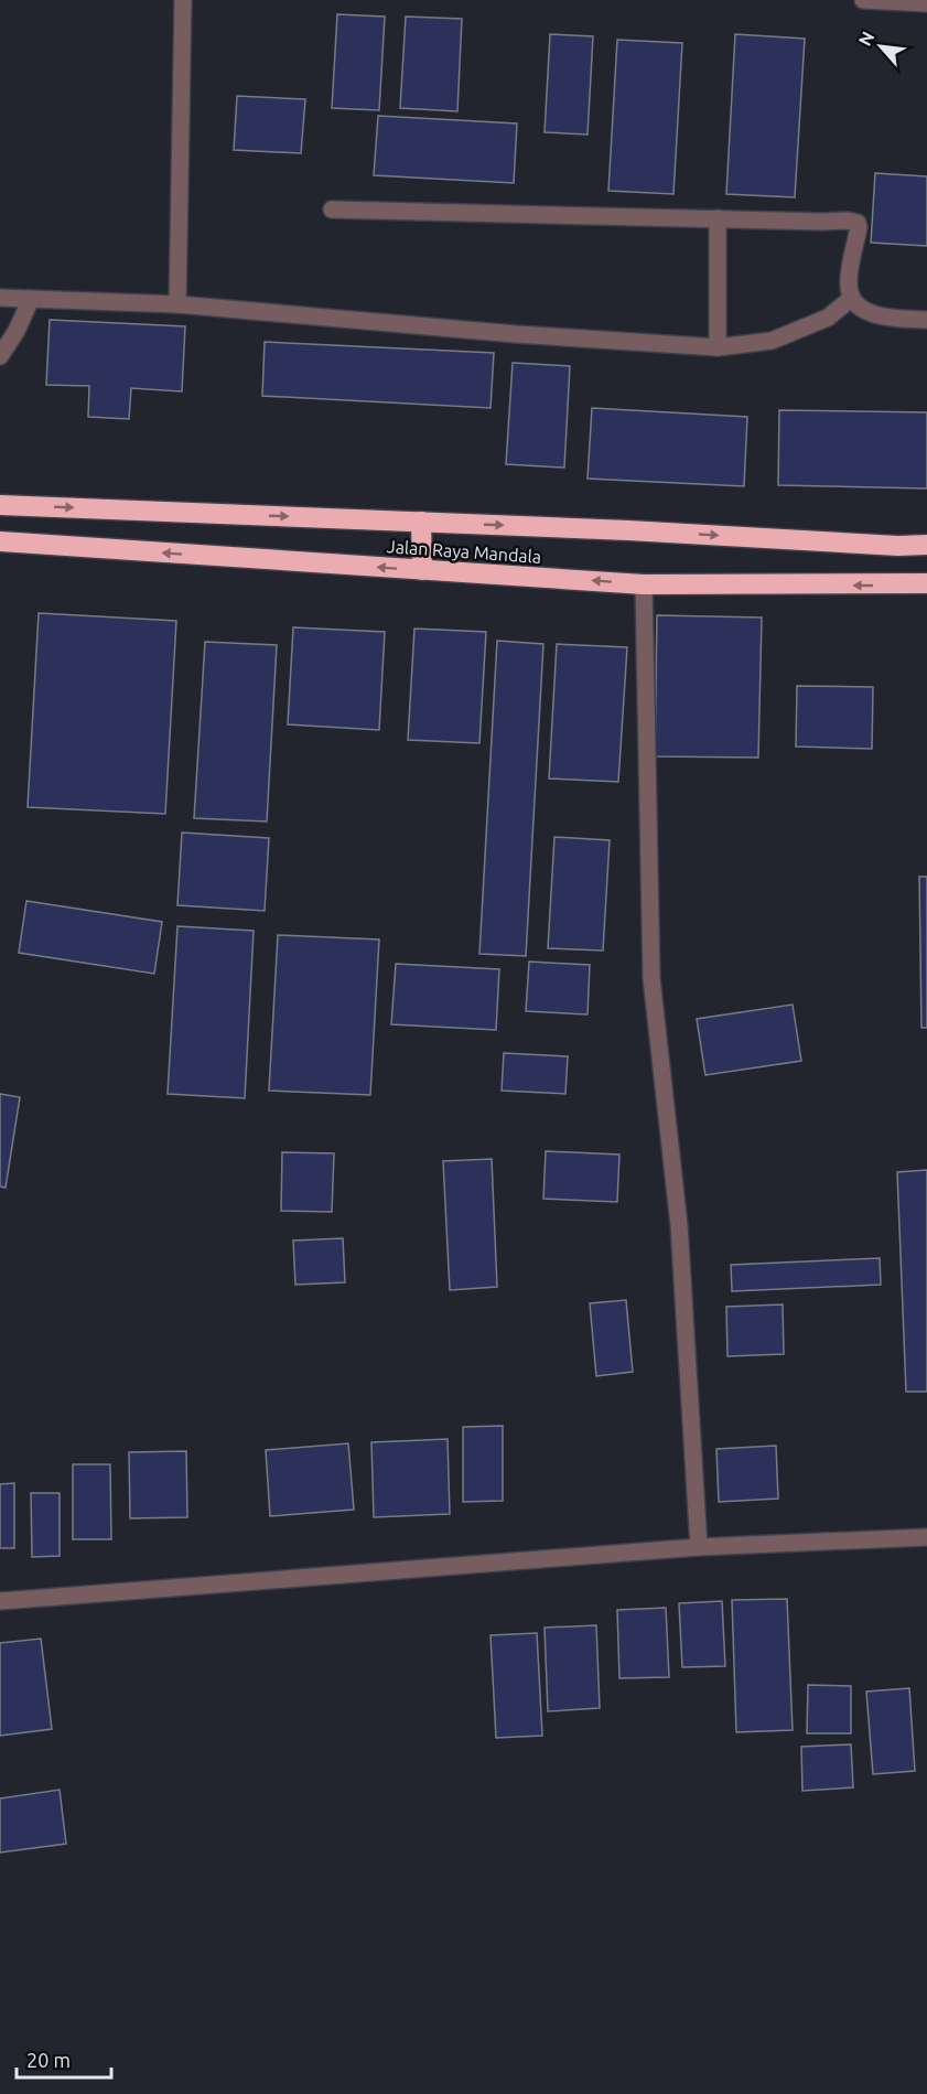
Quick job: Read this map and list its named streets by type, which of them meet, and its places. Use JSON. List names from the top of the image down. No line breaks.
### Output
{"streets":{"highway":["Jalan Raya Mandala"]},"scale_bar":"20 m","north":"top left"}
